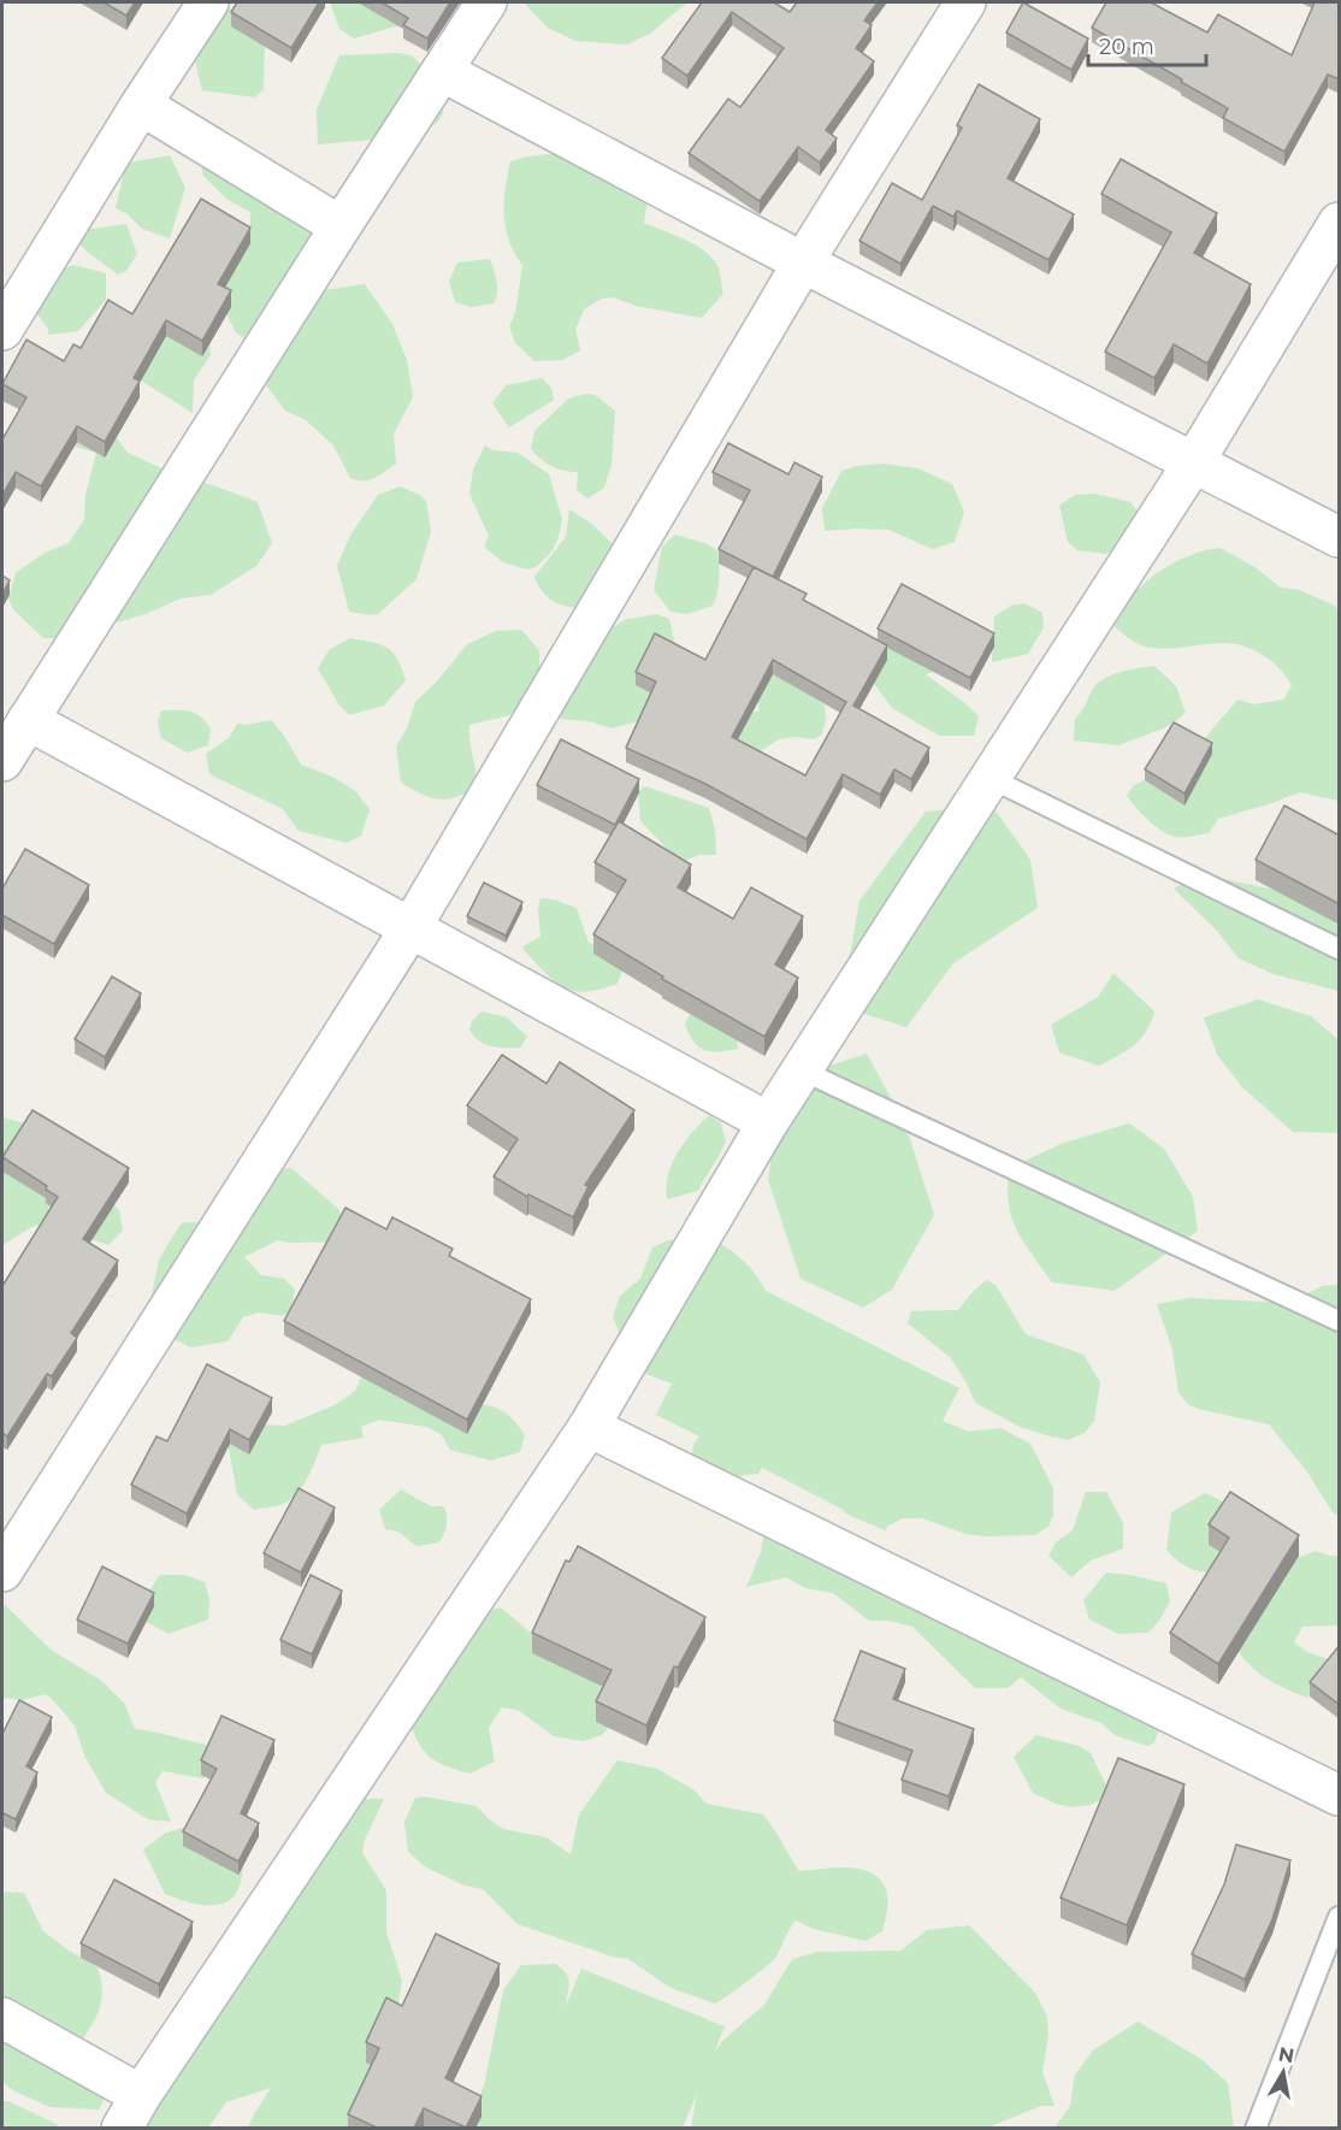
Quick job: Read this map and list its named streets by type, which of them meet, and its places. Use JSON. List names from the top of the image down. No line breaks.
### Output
{"scale_bar":"20 m","north":"top"}
